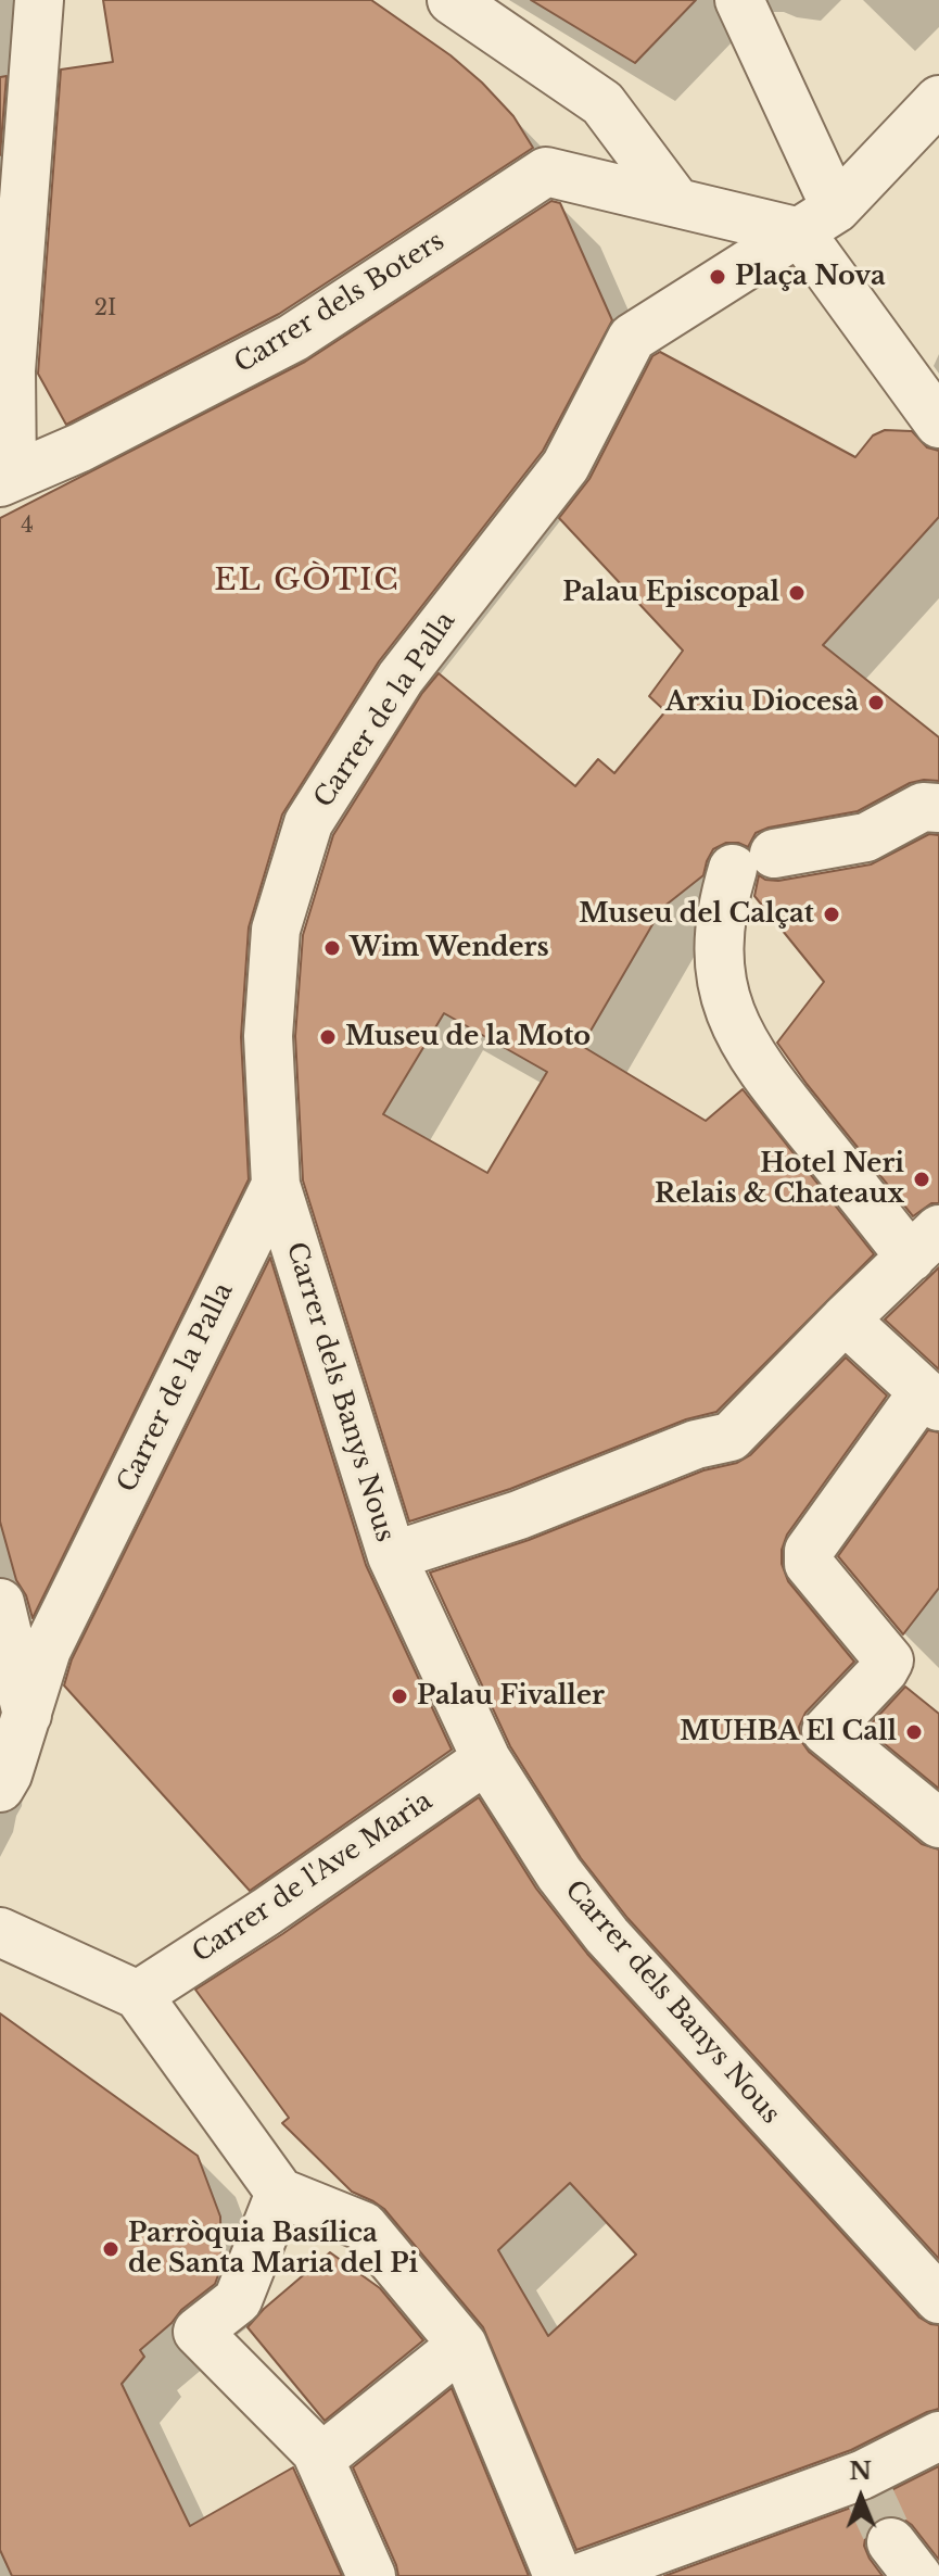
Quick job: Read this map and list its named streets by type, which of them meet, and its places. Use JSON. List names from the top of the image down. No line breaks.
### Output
{"streets":{"street":["Carrer dels Boters","Carrer de la Palla","Carrer dels Banys Nous","Carrer de l'Ave Maria"]},"crossings":[["Carrer de la Palla","Carrer dels Banys Nous"],["Carrer dels Banys Nous","Carrer de l'Ave Maria"]],"districts":["EL GÒTIC"],"places":["Plaça Nova","Palau Episcopal","Arxiu Diocesà","Museu del Calçat","Wim Wenders","Museu de la Moto","Hotel Neri Relais & Chateaux","Palau Fivaller","MUHBA El Call","Parròquia Basílica de Santa Maria del Pi"],"house_numbers":["2I","4"],"north":"top"}
